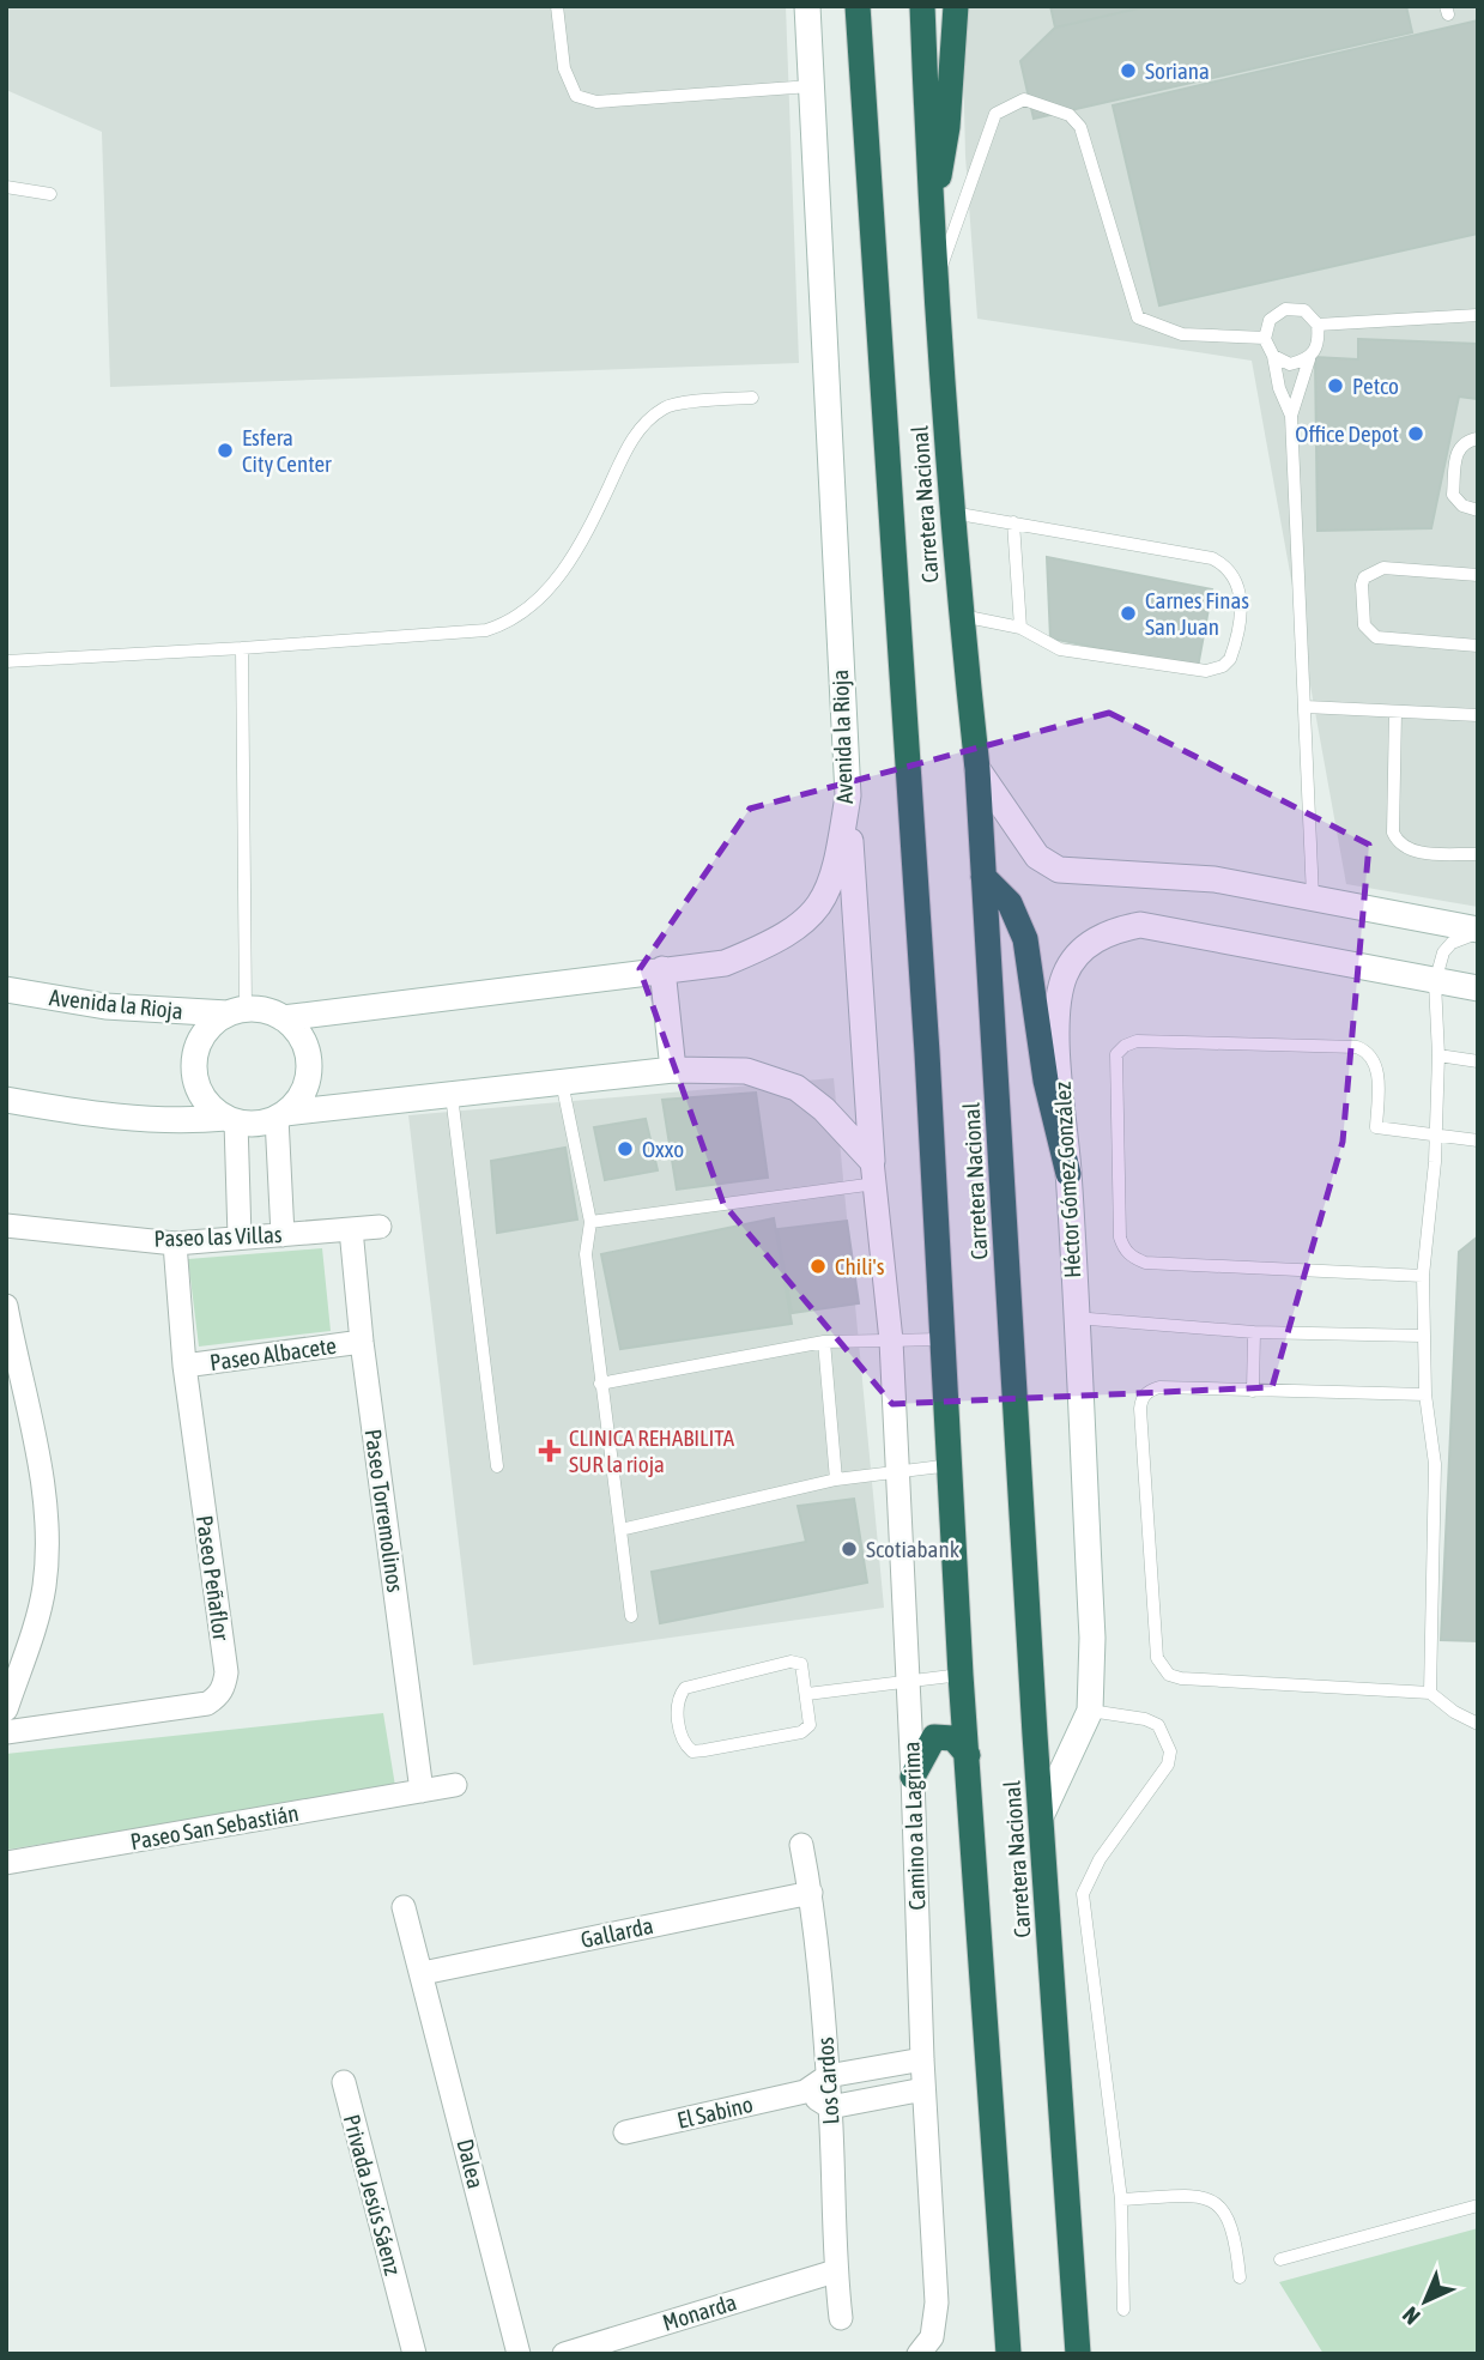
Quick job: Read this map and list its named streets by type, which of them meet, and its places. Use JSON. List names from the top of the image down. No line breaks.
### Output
{"streets":{"highway":["Carretera Nacional"],"street":["Avenida la Rioja","Héctor Gómez González","Paseo las Villas","Paseo Albacete","Paseo Torremolinos","Paseo Peñaflor","Camino a la Lagrima","Paseo San Sebastián","Gallarda","Los Cardos","El Sabino","Dalea","Privada Jesús Sáenz","Monarda"]},"crossings":[["Carretera Nacional","Héctor Gómez González"],["Paseo las Villas","Paseo Torremolinos"],["Paseo las Villas","Paseo Peñaflor"],["Paseo Albacete","Paseo Torremolinos"],["Paseo Albacete","Paseo Peñaflor"],["Paseo Torremolinos","Paseo San Sebastián"],["Camino a la Lagrima","El Sabino"],["Gallarda","Los Cardos"],["Gallarda","Dalea"],["Los Cardos","El Sabino"],["Los Cardos","Monarda"]],"places":{"other":["Soriana","Petco","Office Depot","Esfera City Center","Carnes Finas San Juan","Oxxo","Chili's","Scotiabank"],"health":["CLINICA REHABILITA SUR la rioja"]},"north":"bottom left"}
